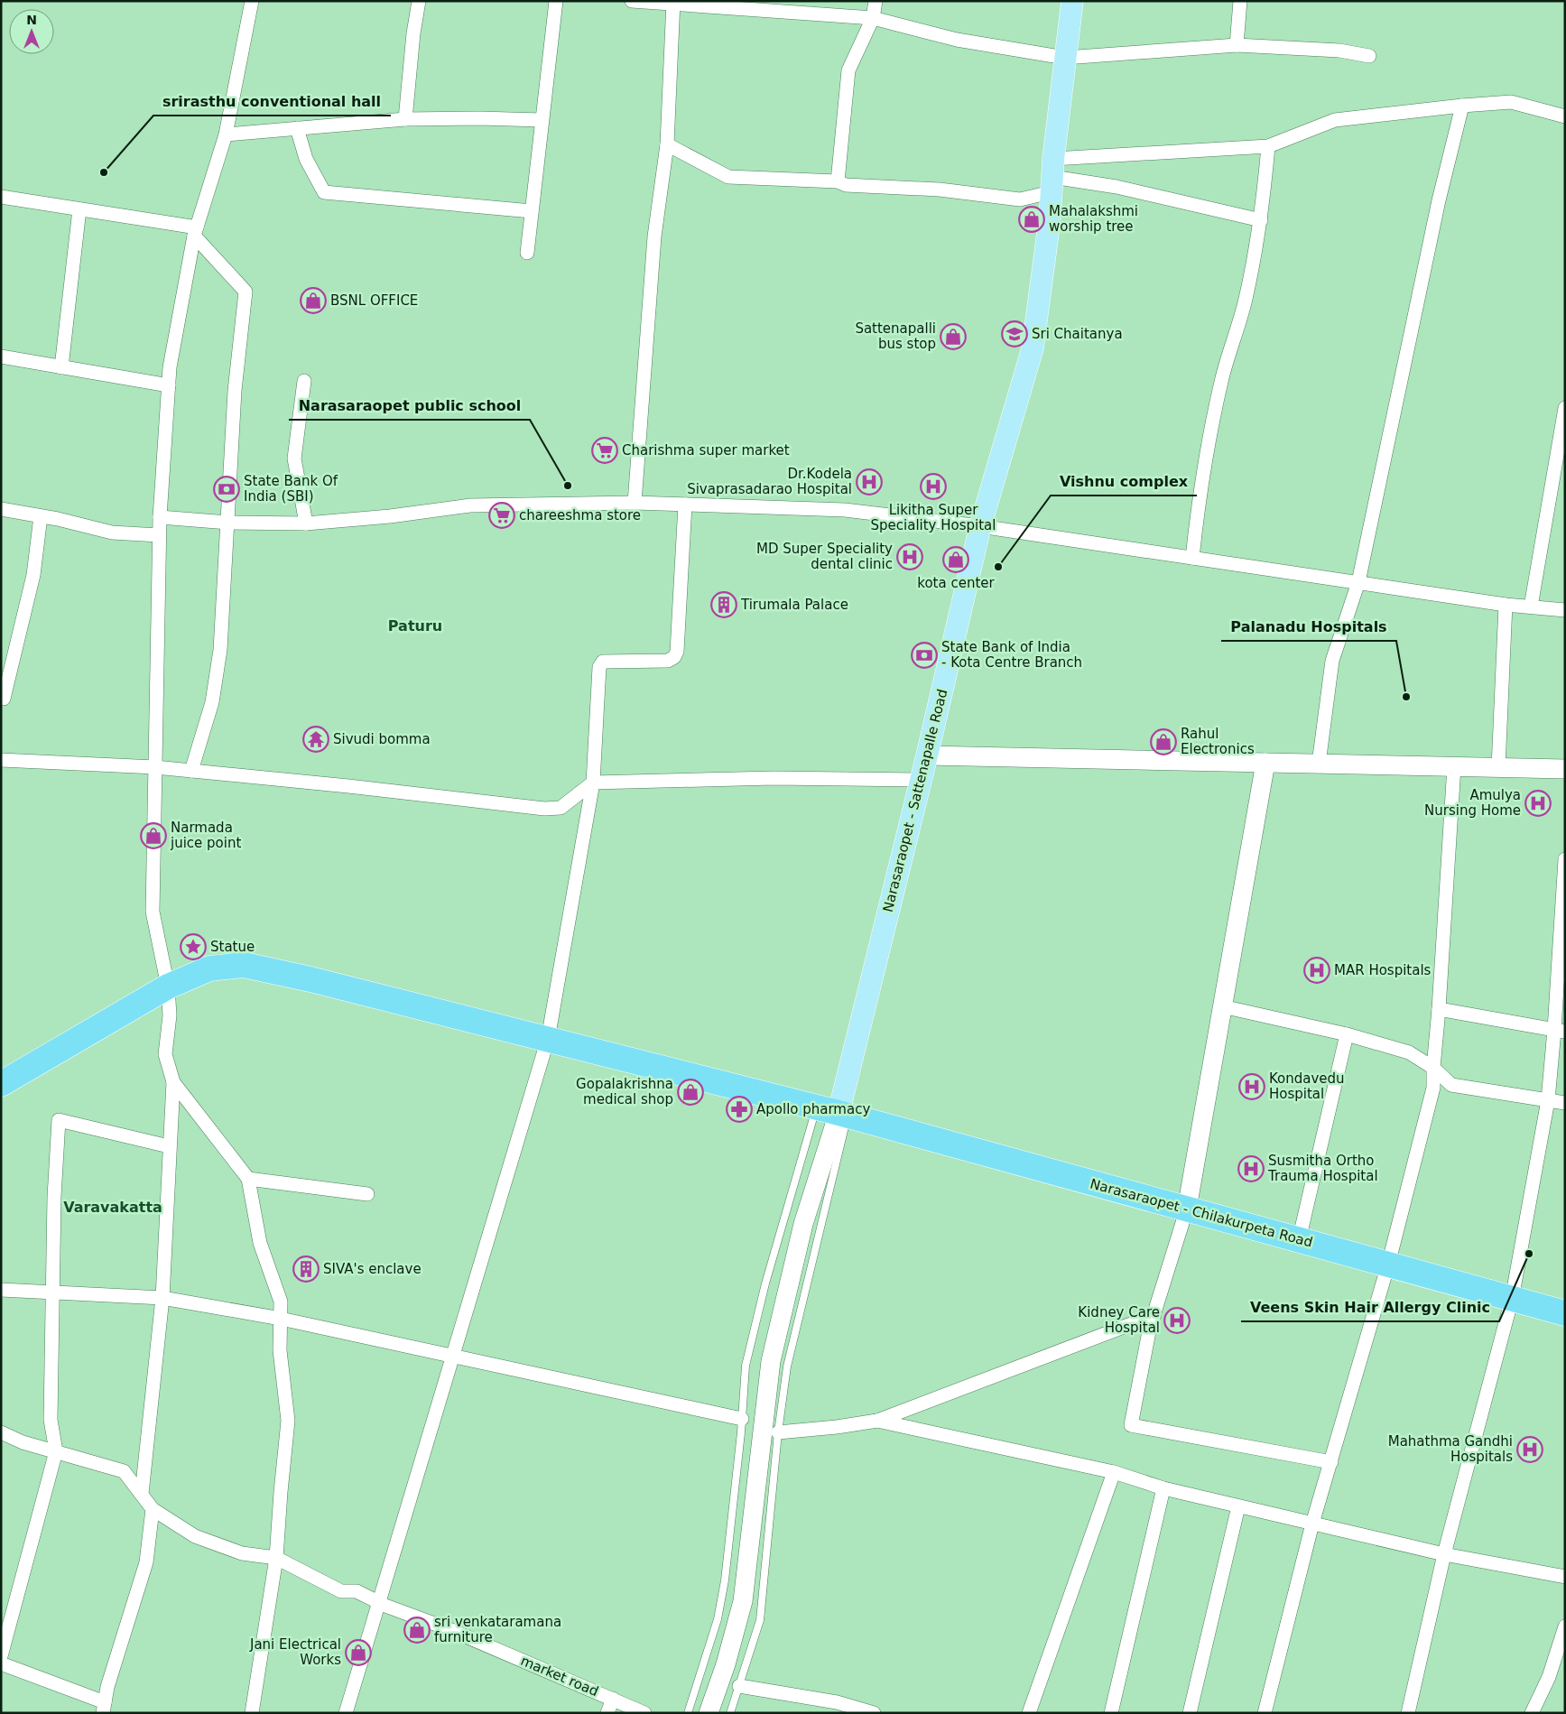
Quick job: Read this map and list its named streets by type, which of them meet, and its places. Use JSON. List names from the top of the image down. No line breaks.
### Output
{"streets":{"highway":["Narasaraopet - Chilakurpeta Road"],"main road":["Narasaraopet - Sattenapalle Road"],"street":["market road"]},"crossings":[["Narasaraopet - Sattenapalle Road","Narasaraopet - Chilakurpeta Road"]],"districts":["Paturu","Varavakatta"],"places":{"other":["srirasthu conventional hall","Narasaraopet public school","Vishnu complex","Palanadu Hospitals","Veens Skin Hair Allergy Clinic"],"shop":["Mahalakshmi worship tree","BSNL OFFICE","Sattenapalli bus stop","kota center","Rahul Electronics","Narmada juice point","Gopalakrishna medical shop","sri venkataramana furniture","Jani Electrical Works"],"school or university":["Sri Chaitanya"],"supermarket":["Charishma super market","chareeshma store"],"hospital":["Dr.Kodela Sivaprasadarao Hospital","Likitha Super Speciality Hospital","MD Super Speciality dental clinic","Amulya Nursing Home","MAR Hospitals","Kondavedu Hospital","Susmitha Ortho Trauma Hospital","Kidney Care Hospital","Mahathma Gandhi Hospitals"],"bank":["State Bank Of India (SBI)","State Bank of India - Kota Centre Branch"],"building":["Tirumala Palace","SIVA's enclave"],"temple":["Sivudi bomma"],"place":["Statue"],"pharmacy":["Apollo pharmacy"]},"north":"top"}
